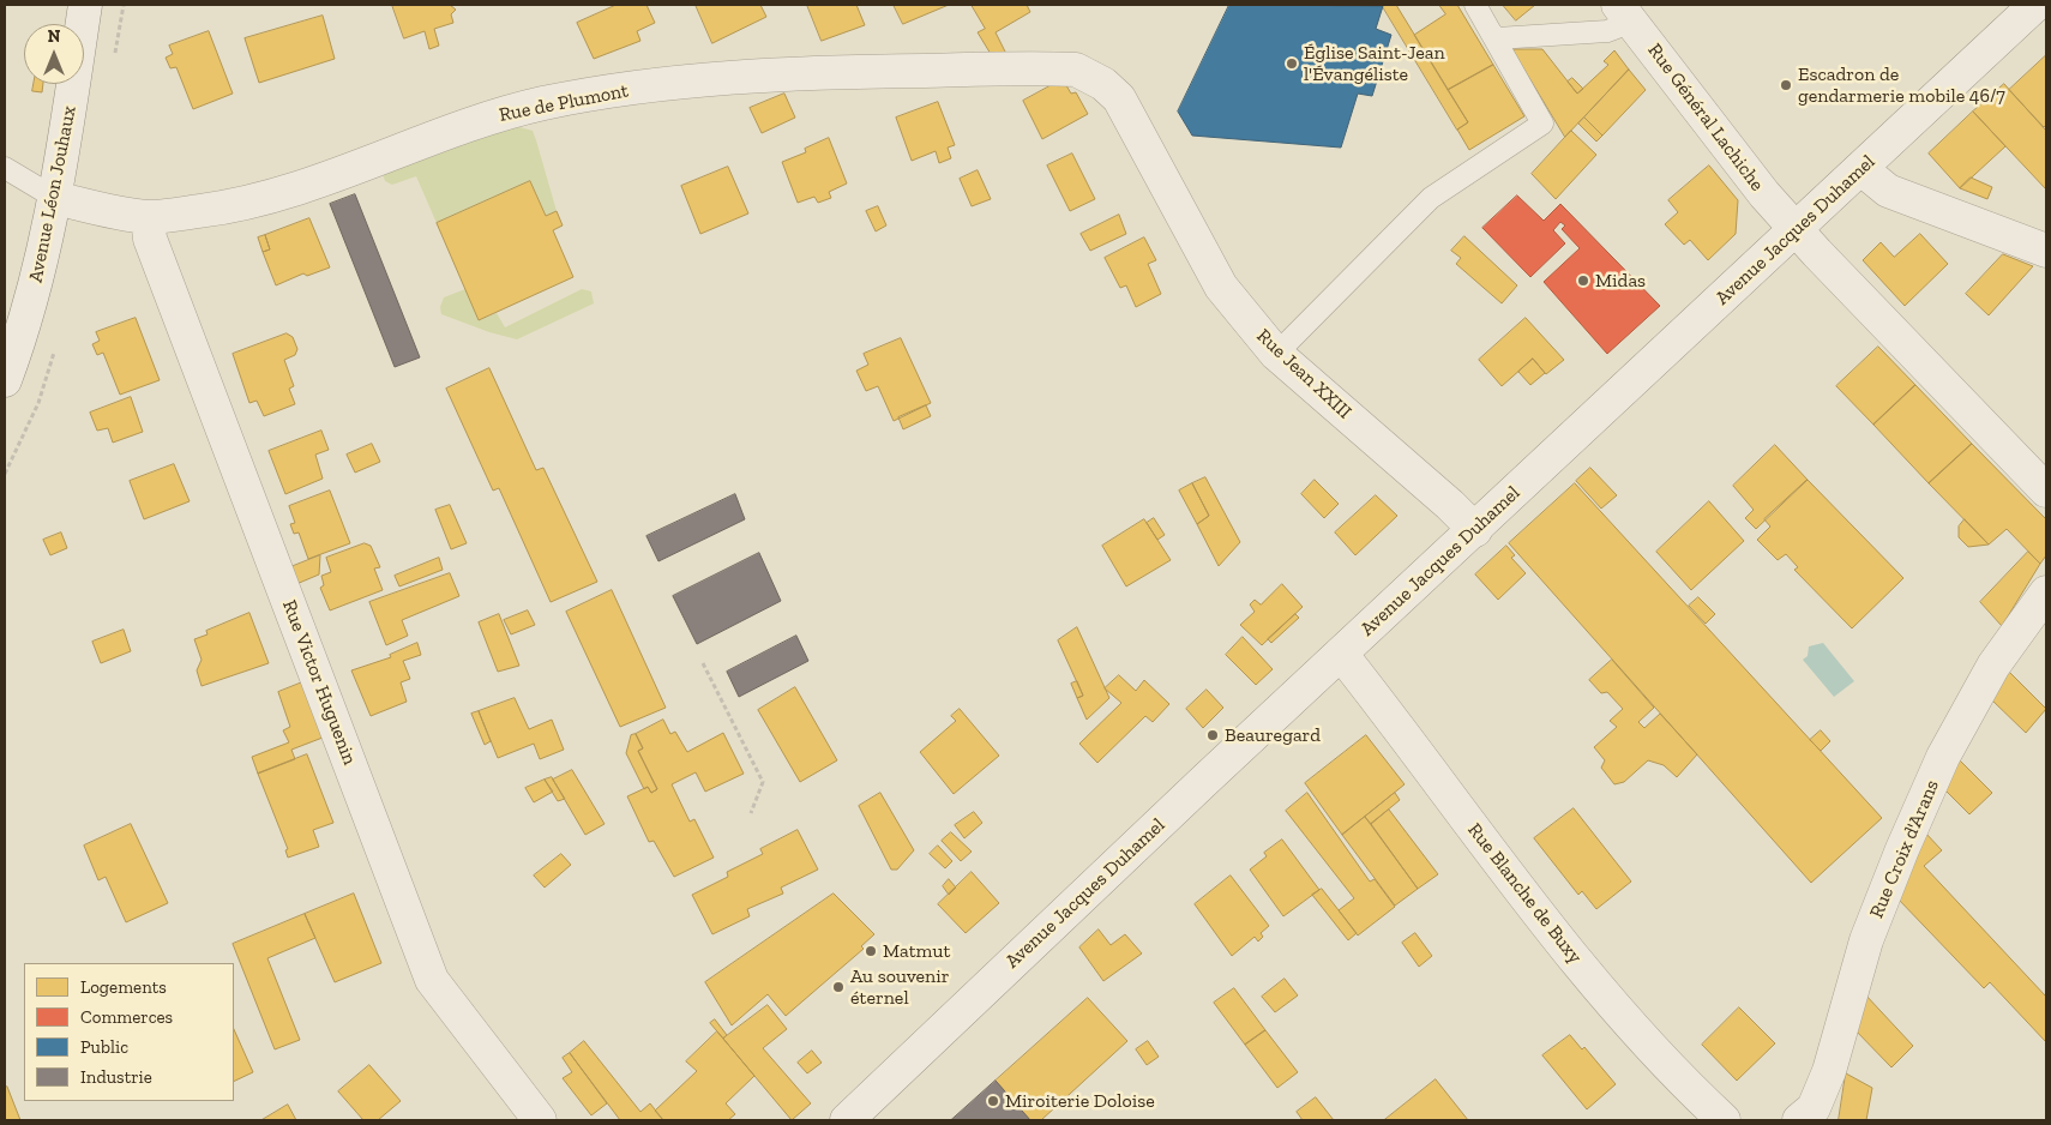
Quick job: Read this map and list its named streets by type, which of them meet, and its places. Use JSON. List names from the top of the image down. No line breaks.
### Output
{"streets":{"street":["Rue de Plumont","Rue Général Lachiche","Avenue Léon Jouhaux","Avenue Jacques Duhamel","Rue Jean XXIII","Rue Victor Huguenin","Rue Croix d'Arans","Rue Blanche de Buxy"]},"crossings":[["Rue de Plumont","Avenue Léon Jouhaux"],["Rue de Plumont","Rue Jean XXIII"],["Rue de Plumont","Rue Victor Huguenin"],["Rue Général Lachiche","Avenue Jacques Duhamel"],["Avenue Jacques Duhamel","Rue Jean XXIII"],["Avenue Jacques Duhamel","Rue Blanche de Buxy"]],"places":["Église Saint-Jean l'Évangéliste","Escadron de gendarmerie mobile 46/7","Midas","Beauregard","Matmut","Au souvenir éternel","Miroiterie Doloise"],"legend":["Logements","Commerces","Public","Industrie"],"north":"top"}
